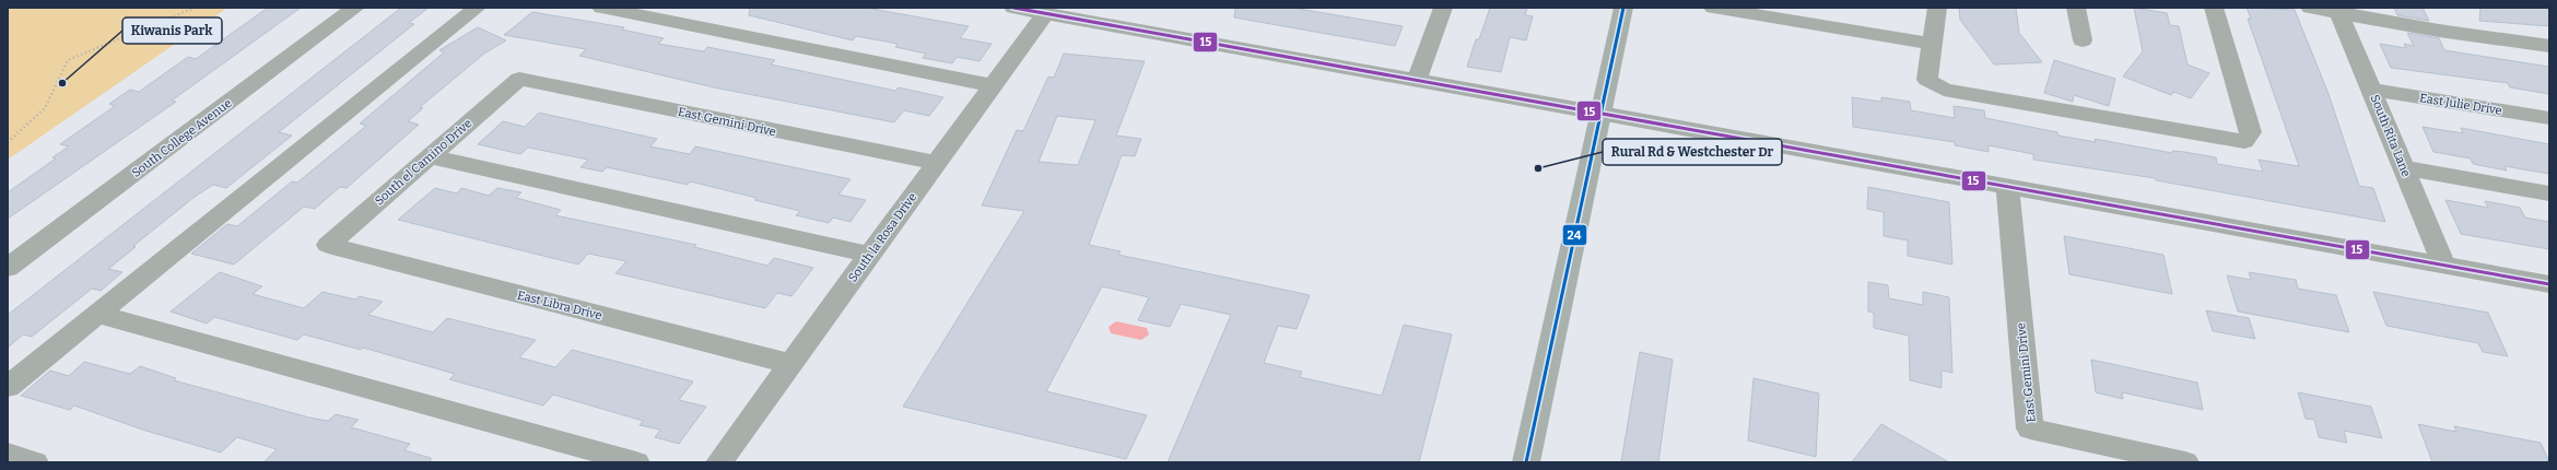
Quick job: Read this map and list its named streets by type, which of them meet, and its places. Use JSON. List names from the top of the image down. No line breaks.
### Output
{"streets":{"street":["East Julie Drive","East Gemini Drive","South Rita Lane","South College Avenue","South el Camino Drive","South la Rosa Drive","East Libra Drive"]},"crossings":[["East Julie Drive","South Rita Lane"],["East Gemini Drive","South el Camino Drive"],["East Gemini Drive","South la Rosa Drive"],["South el Camino Drive","East Libra Drive"],["South la Rosa Drive","East Libra Drive"]],"places":["Kiwanis Park","Rural Rd & Westchester Dr"],"lines":["transit line 15","transit line 24"]}
